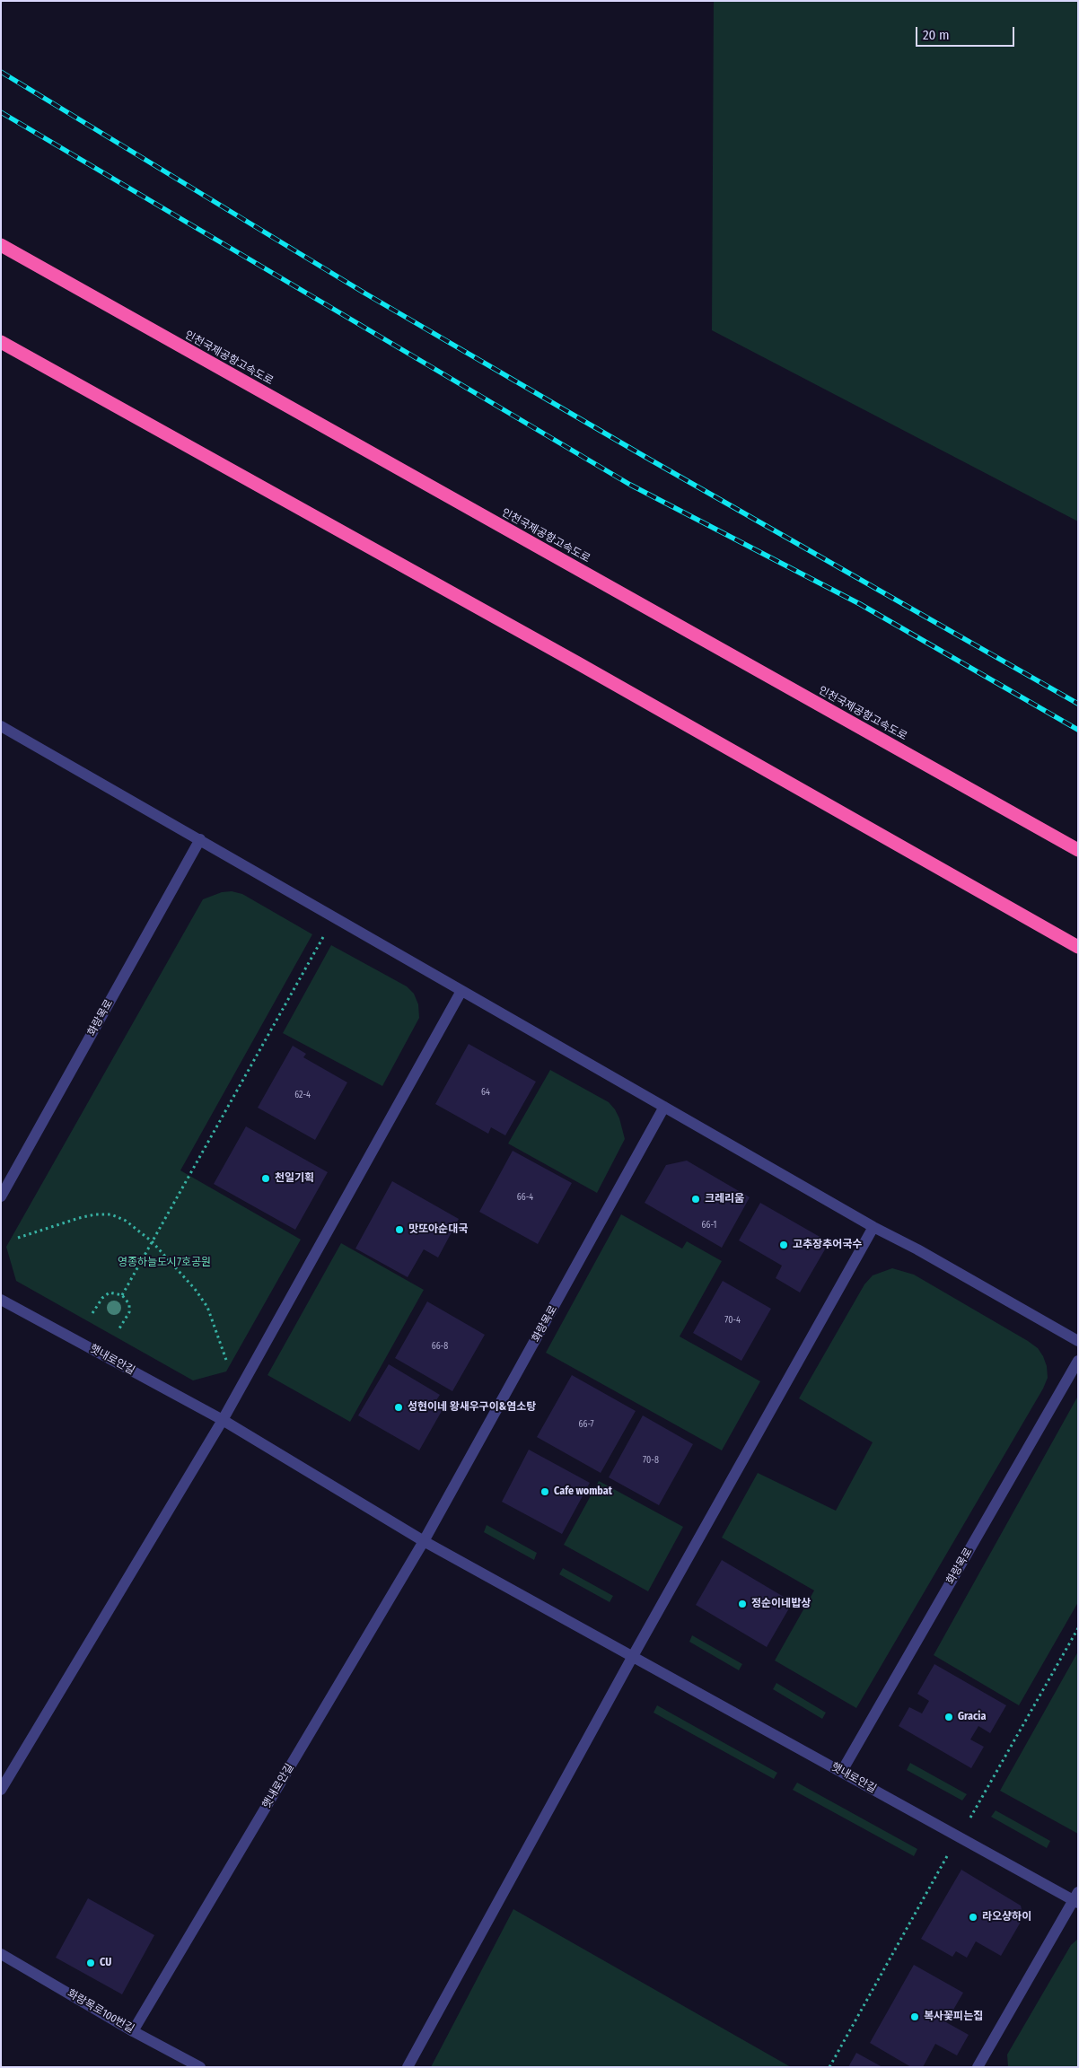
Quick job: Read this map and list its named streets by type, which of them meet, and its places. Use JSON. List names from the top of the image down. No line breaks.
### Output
{"streets":{"highway":["인천국제공항고속도로"],"street":["화랑목로","햇내로안길","화랑목로100번길"]},"crossings":[["화랑목로","햇내로안길"],["햇내로안길","화랑목로100번길"]],"parks":["영종하늘도시7호공원"],"places":["천일기획","크레리움","맛또아순대국","고추장추어국수","성현이네 왕새우구이&염소탕","Cafe wombat","정순이네밥상","Gracia","라오샹하이","CU","복사꽃피는집"],"house_numbers":["64","62-4","66-4","66-1","70-4","66-8","66-7","70-8"],"scale_bar":"20 m"}
